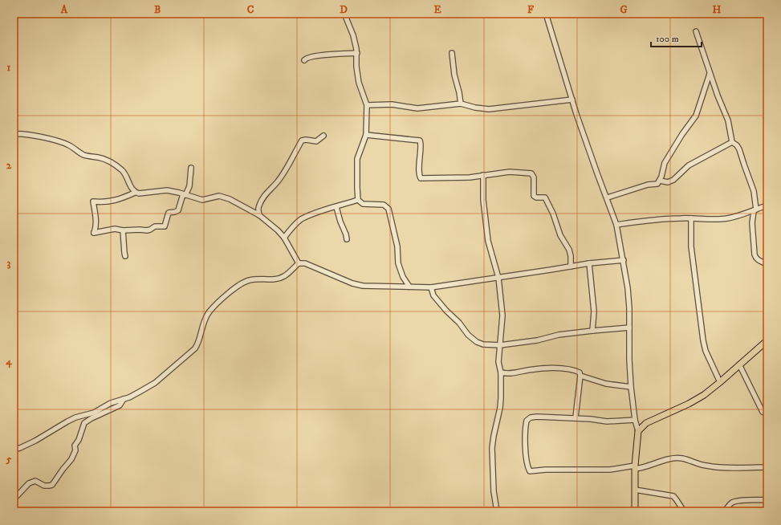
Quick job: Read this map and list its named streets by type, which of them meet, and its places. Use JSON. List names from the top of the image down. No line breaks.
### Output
{"scale_bar":"100 m","grid":{"columns":["A","B","C","D","E","F","G","H"],"rows":["1","2","3","4","5"]}}
